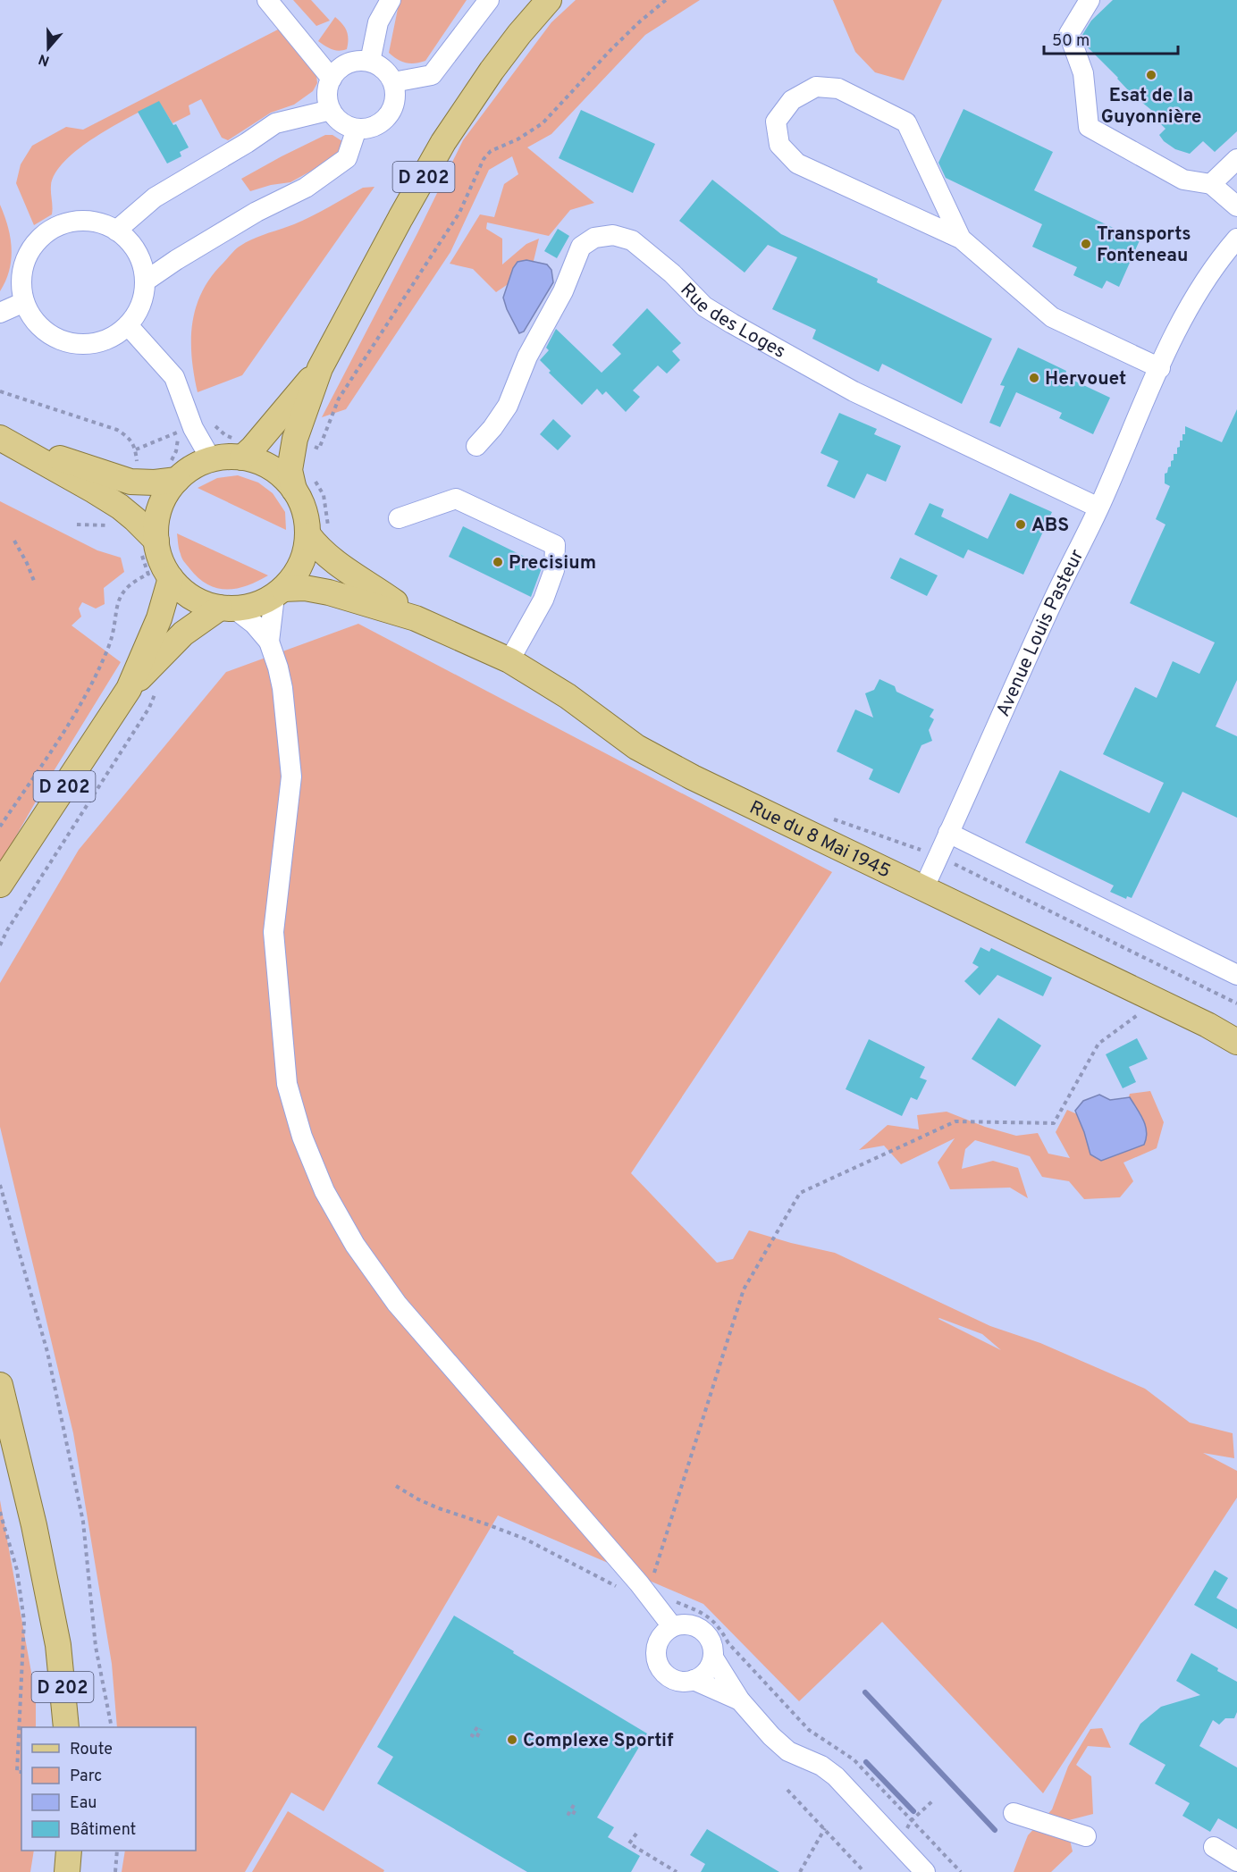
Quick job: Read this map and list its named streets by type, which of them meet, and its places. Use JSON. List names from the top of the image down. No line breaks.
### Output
{"streets":{"main road":["D 202","Rue du 8 Mai 1945"],"street":["Rue des Loges","Avenue Louis Pasteur"]},"crossings":[["Rue des Loges","Avenue Louis Pasteur"],["Avenue Louis Pasteur","Rue du 8 Mai 1945"]],"places":["Esat de la Guyonnière","Transports Fonteneau","Hervouet","ABS","Precisium","Complexe Sportif"],"legend":["Route","Parc","Eau","Bâtiment"],"scale_bar":"50 m","north":"bottom"}
